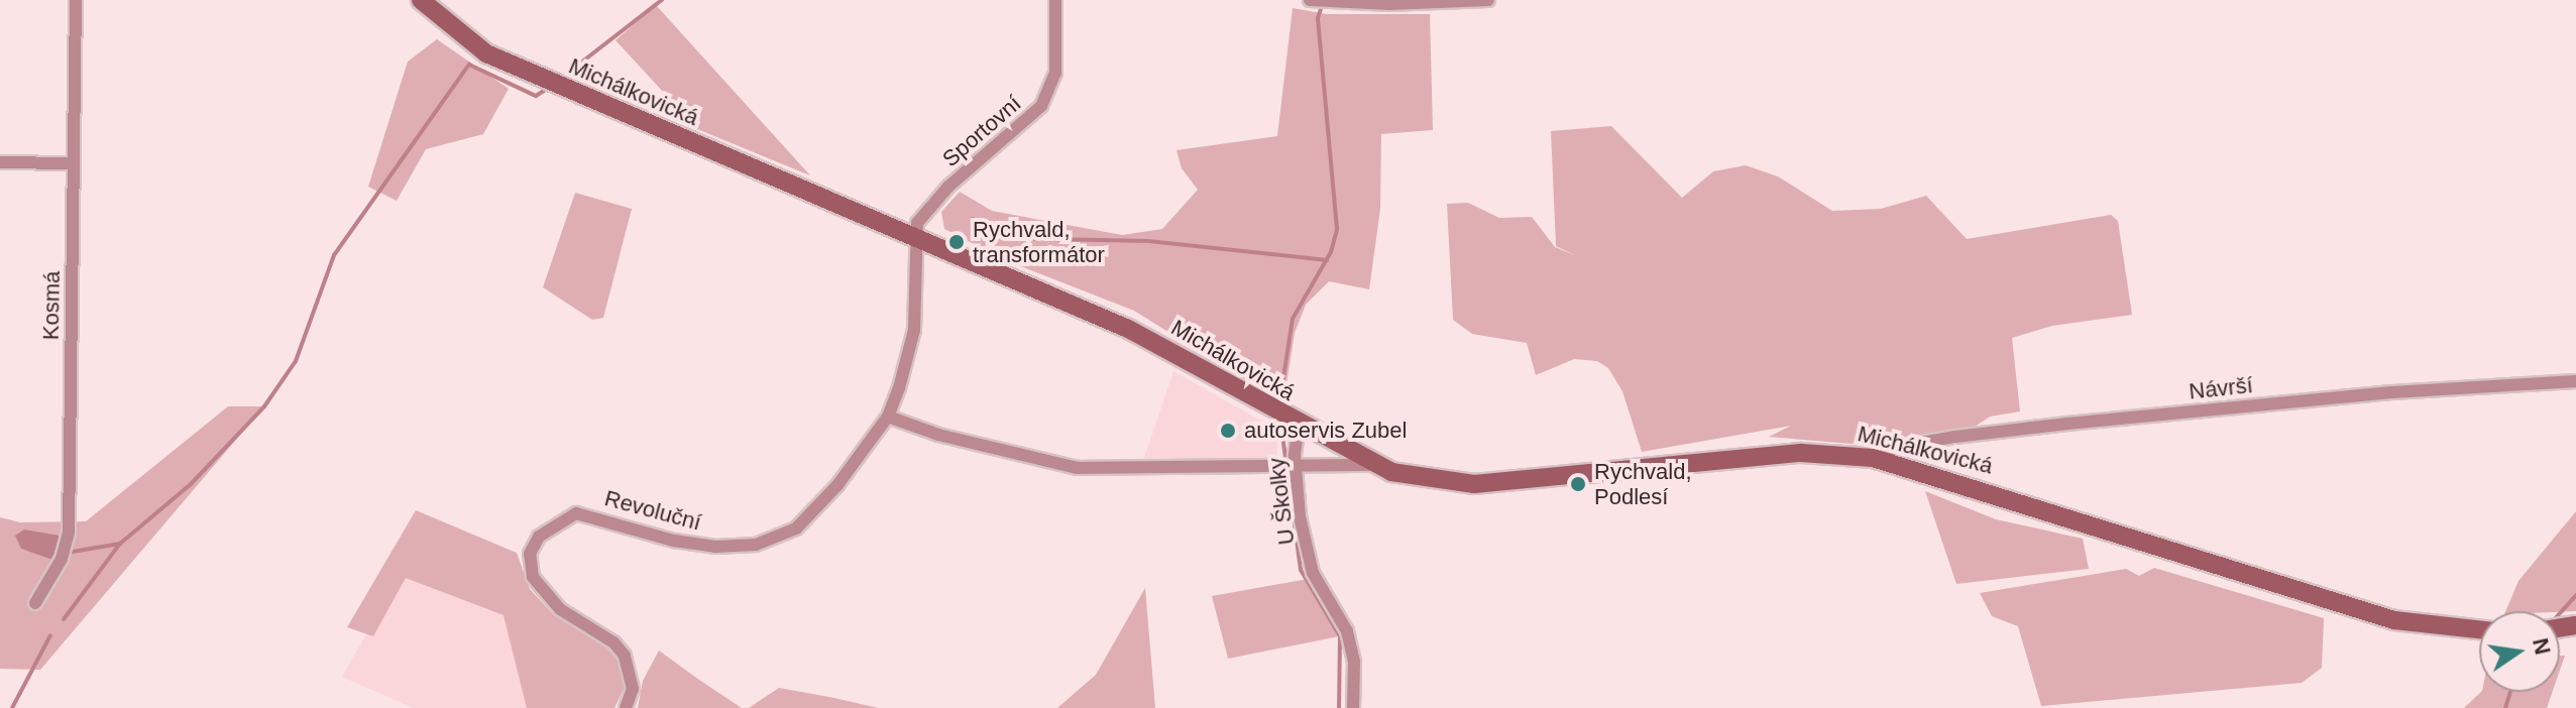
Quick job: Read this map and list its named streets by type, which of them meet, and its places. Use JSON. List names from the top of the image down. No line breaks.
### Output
{"streets":{"street":["Michálkovická","Sportovní","Kosmá","Návrší","U Školky","Revoluční"]},"crossings":[["Michálkovická","Sportovní"],["Michálkovická","Návrší"],["Michálkovická","U Školky"],["Michálkovická","Revoluční"],["Sportovní","Revoluční"]],"places":["Rychvald, transformátor","autoservis Zubel","Rychvald, Podlesí"],"north":"right"}
